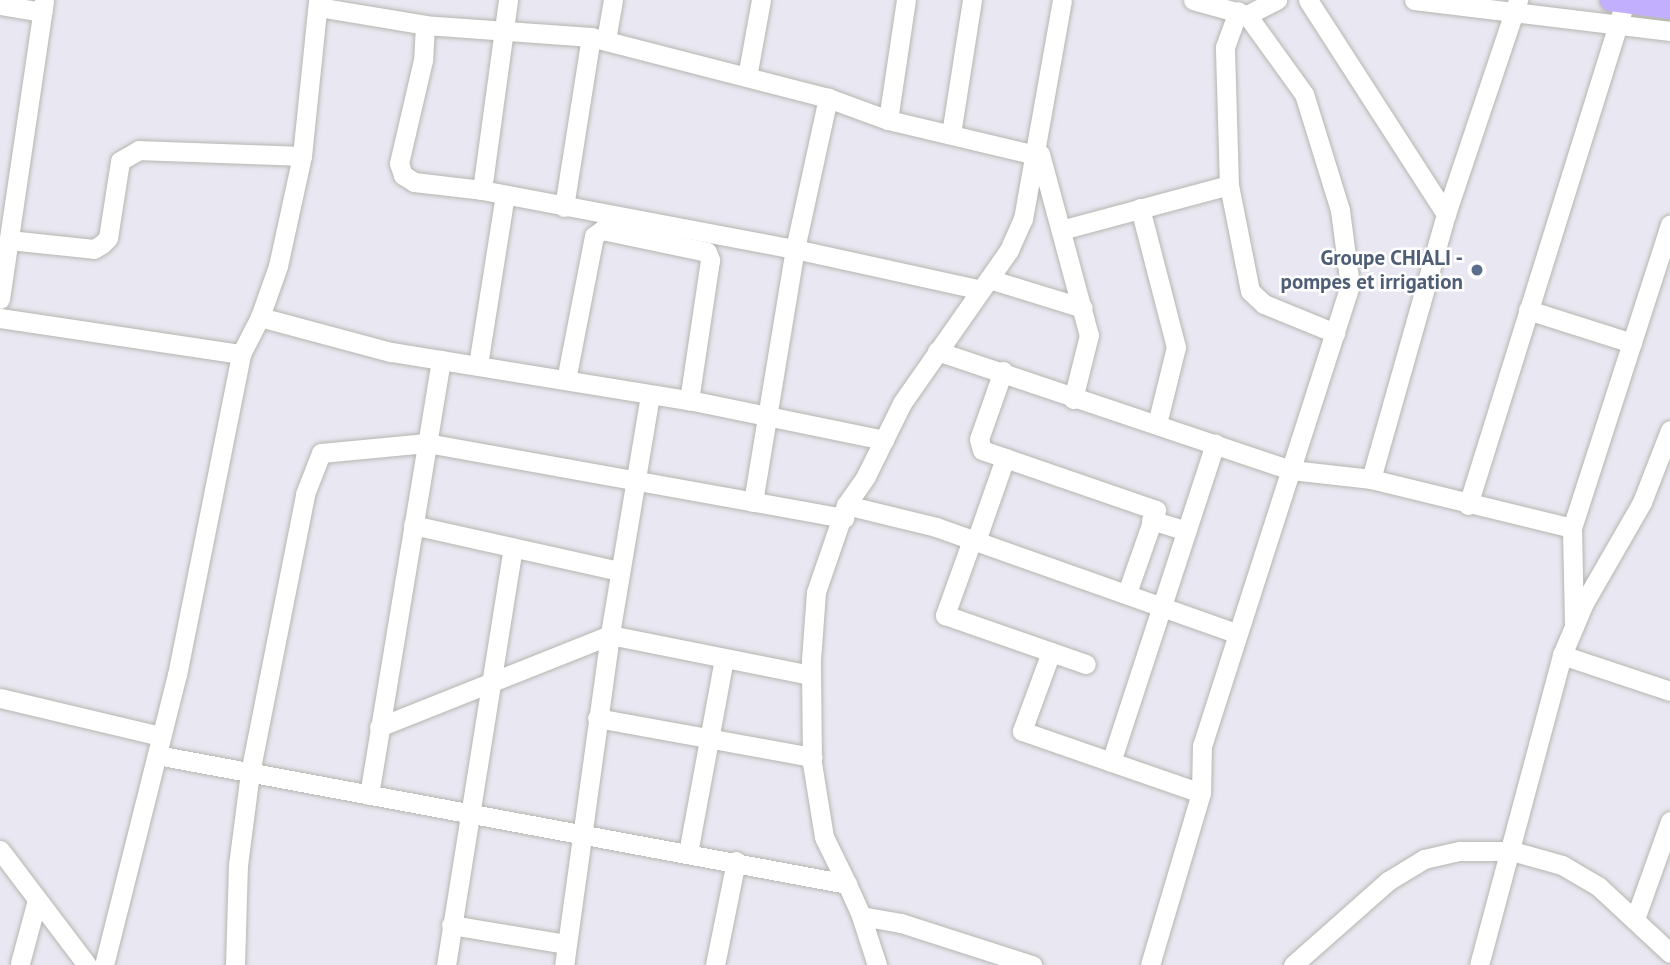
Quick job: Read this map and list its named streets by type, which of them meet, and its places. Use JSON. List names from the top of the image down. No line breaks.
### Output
{"places":["Groupe CHIALI - pompes et irrigation"]}
